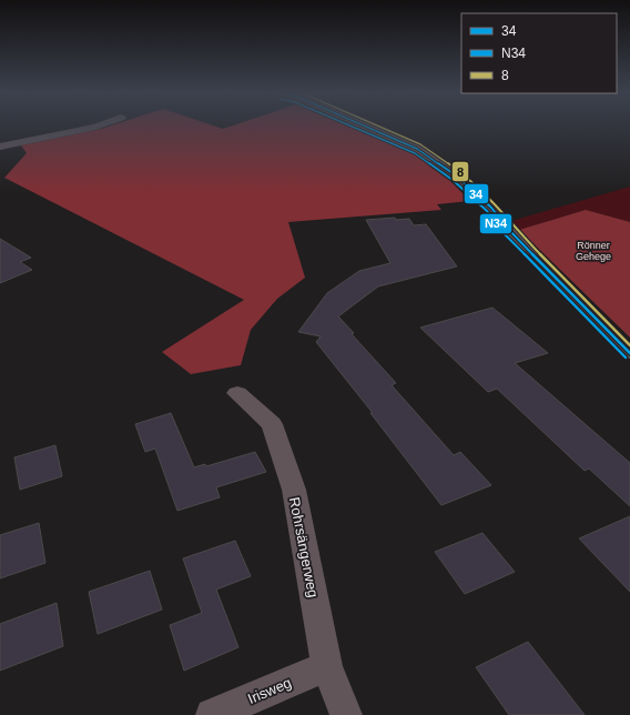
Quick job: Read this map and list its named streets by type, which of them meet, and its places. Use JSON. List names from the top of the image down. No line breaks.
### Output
{"streets":{"street":["Rohrsängerweg","Irisweg"]},"crossings":[["Rohrsängerweg","Irisweg"]],"parks":["Rönner Gehege"],"lines":["transit line 34","transit line N34","transit line 8"],"legend":["34","N34","8"]}
